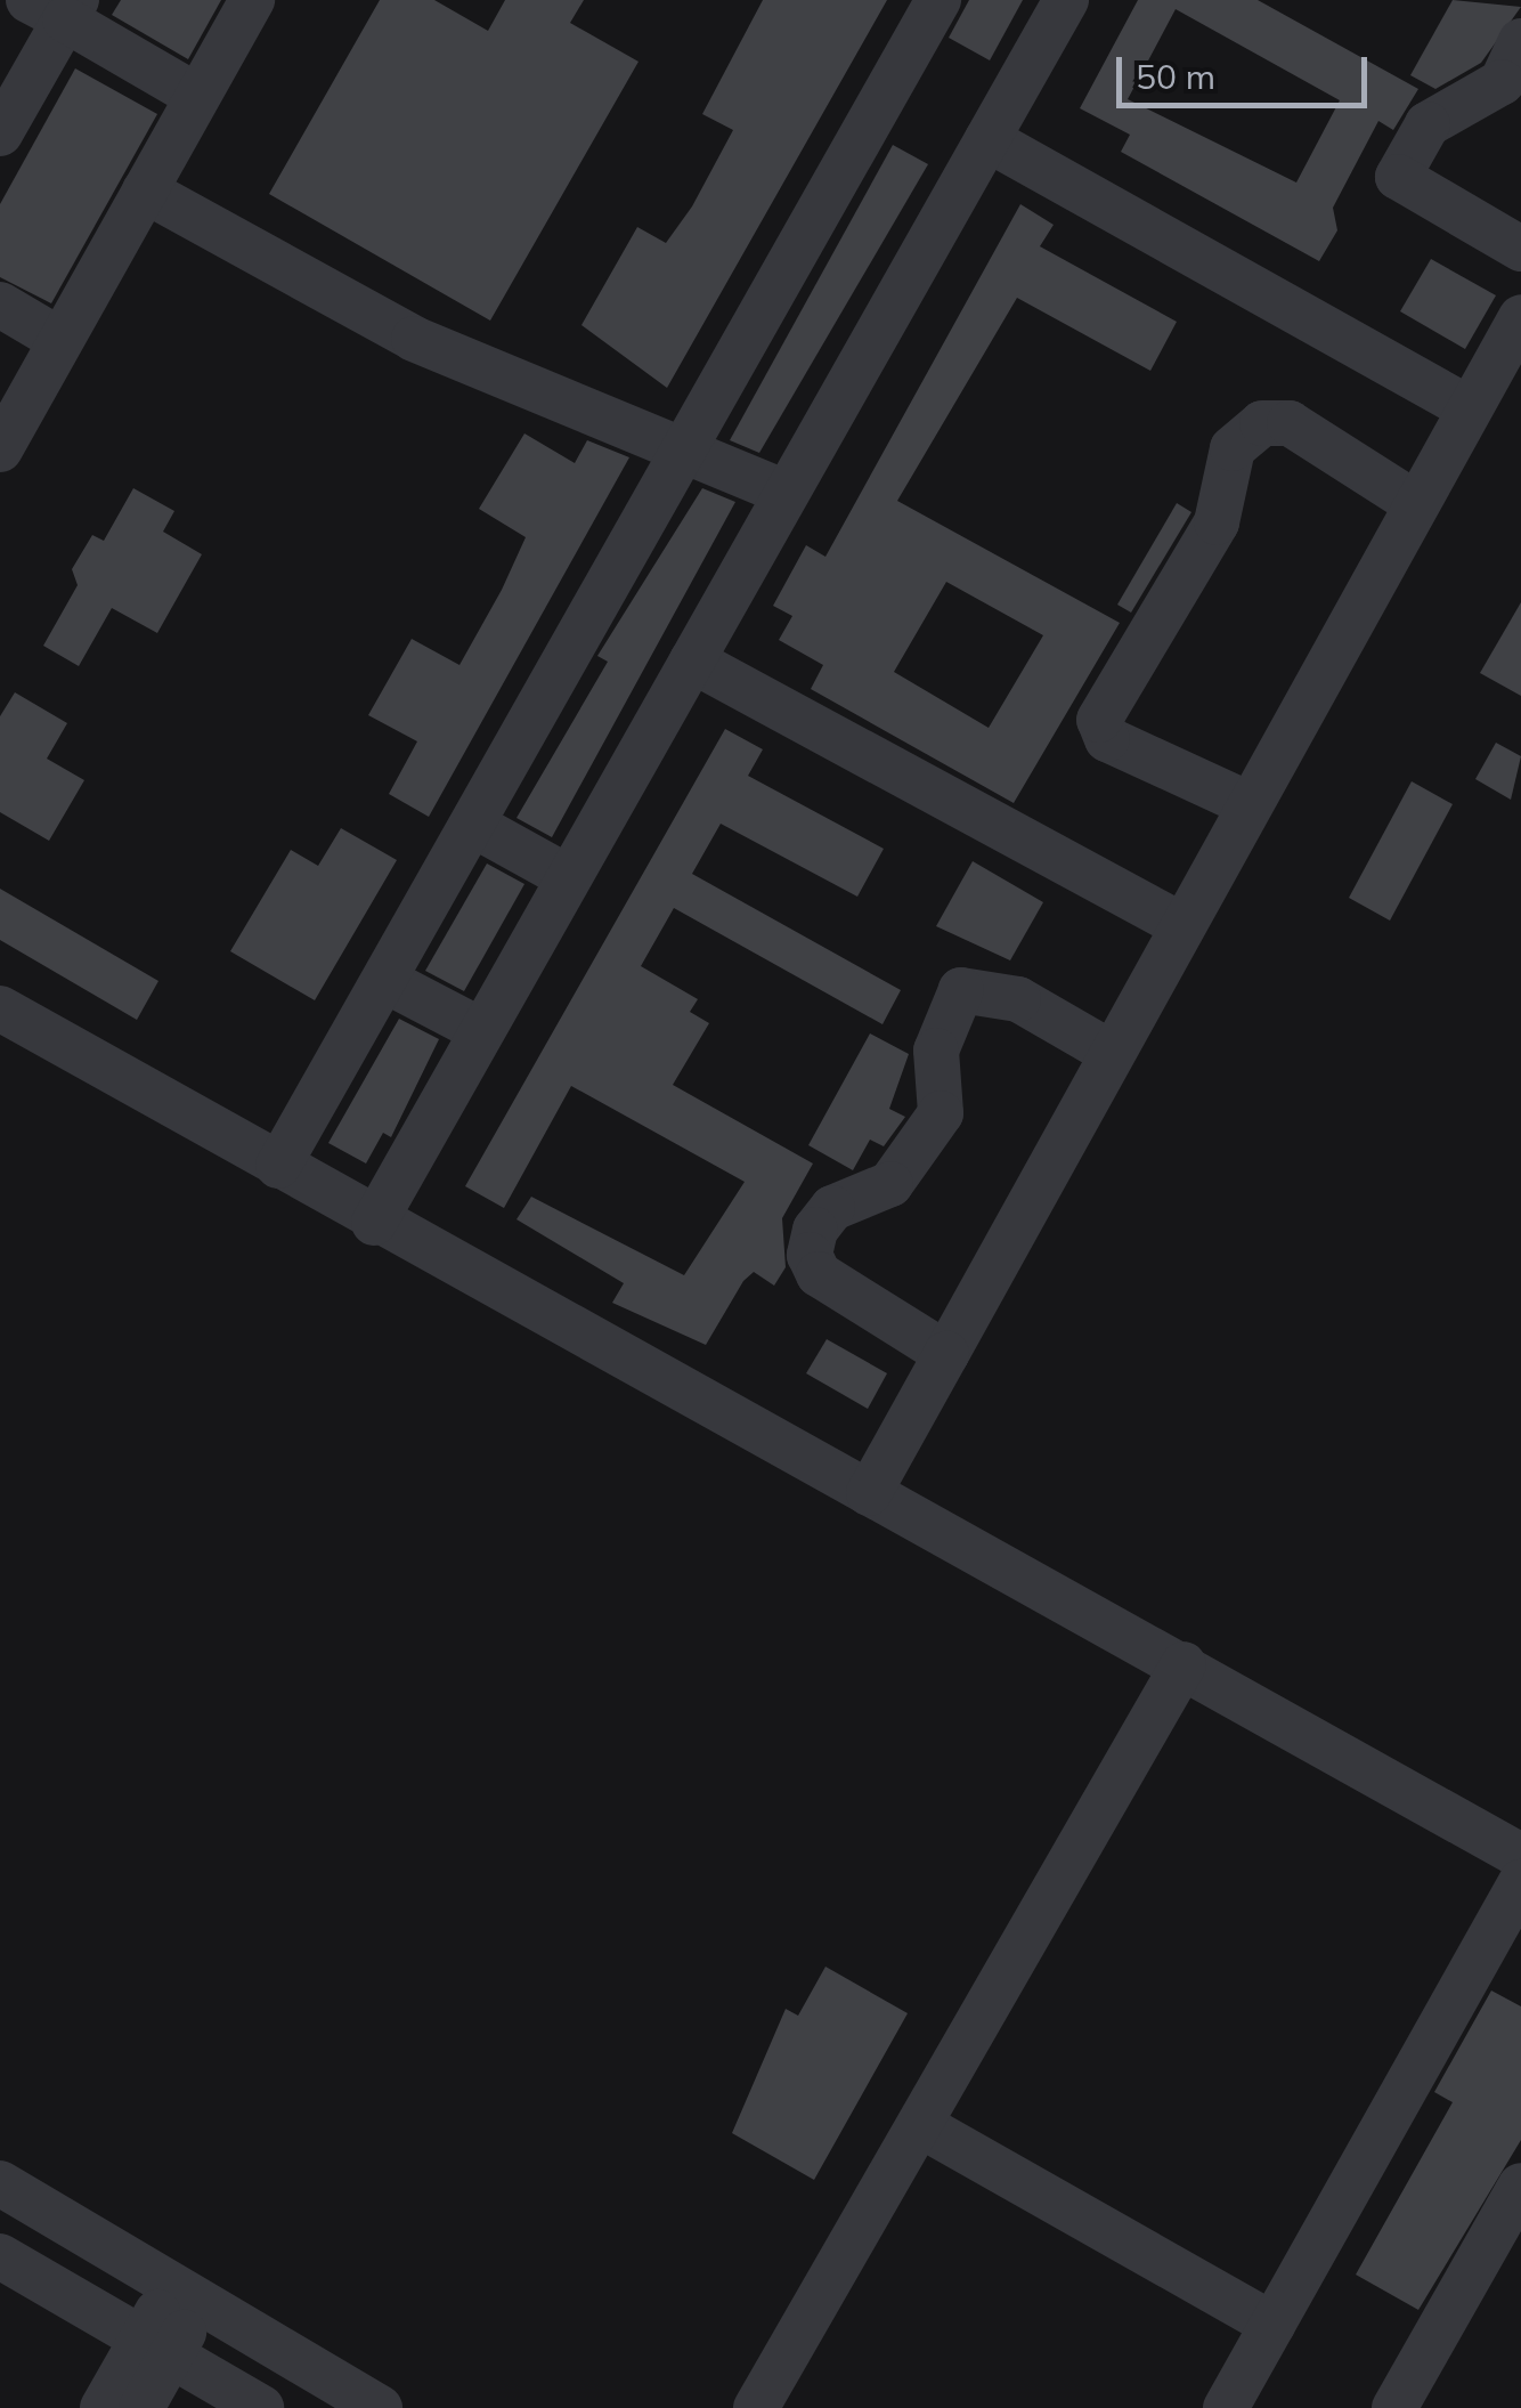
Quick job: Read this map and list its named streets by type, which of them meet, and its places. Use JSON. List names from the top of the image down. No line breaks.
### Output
{"scale_bar":"50 m"}
